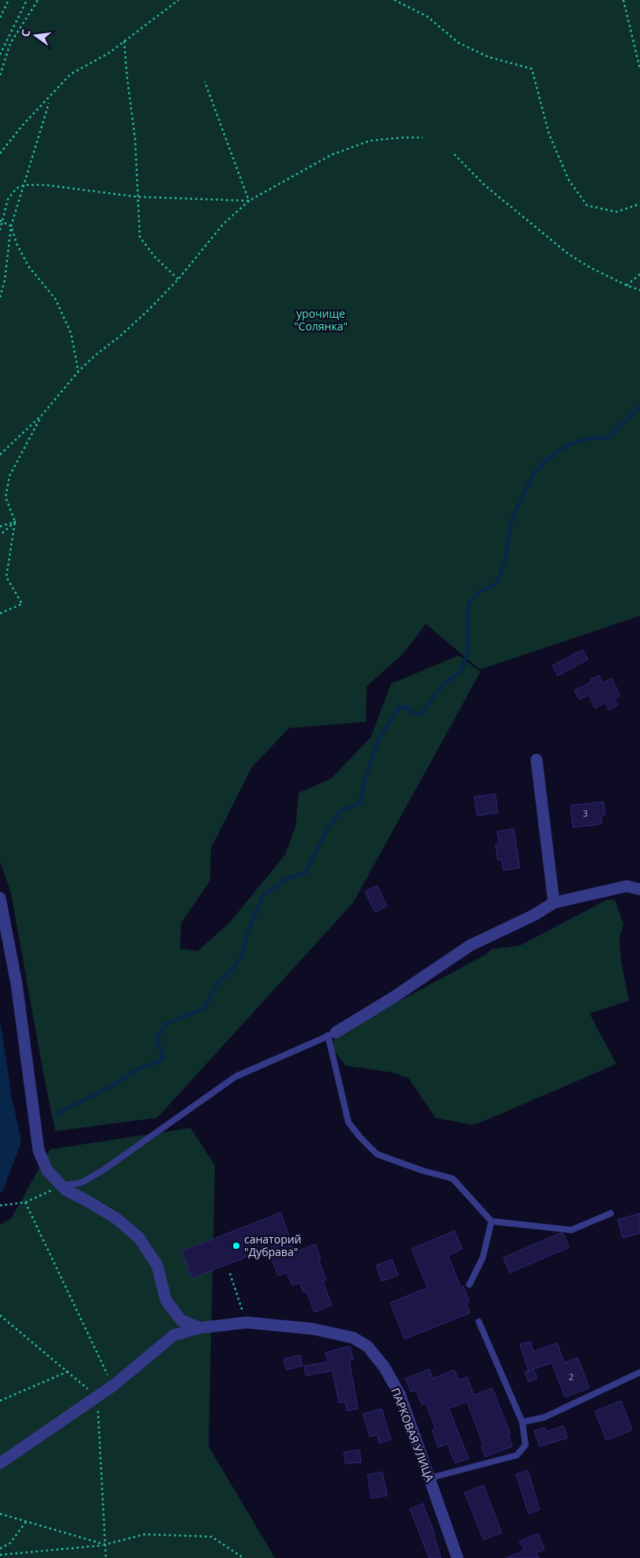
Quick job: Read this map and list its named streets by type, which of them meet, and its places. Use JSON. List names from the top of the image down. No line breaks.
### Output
{"streets":{"street":["ПАРКОВАЯ УЛИЦА"]},"parks":["урочище \"Солянка\""],"places":["санаторий \"Дубрава\""],"house_numbers":["3","2"],"north":"left"}
